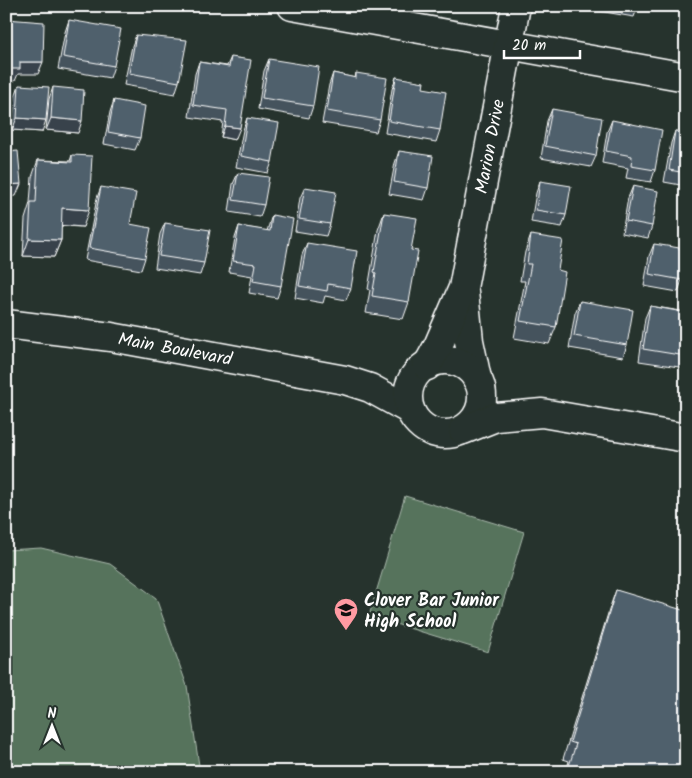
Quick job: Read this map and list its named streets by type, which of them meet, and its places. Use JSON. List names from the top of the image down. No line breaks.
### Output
{"streets":{"street":["Marion Drive","Main Boulevard"]},"crossings":[["Marion Drive","Main Boulevard"]],"places":{"school or university":["Clover Bar Junior High School"]},"scale_bar":"20 m","north":"top"}
